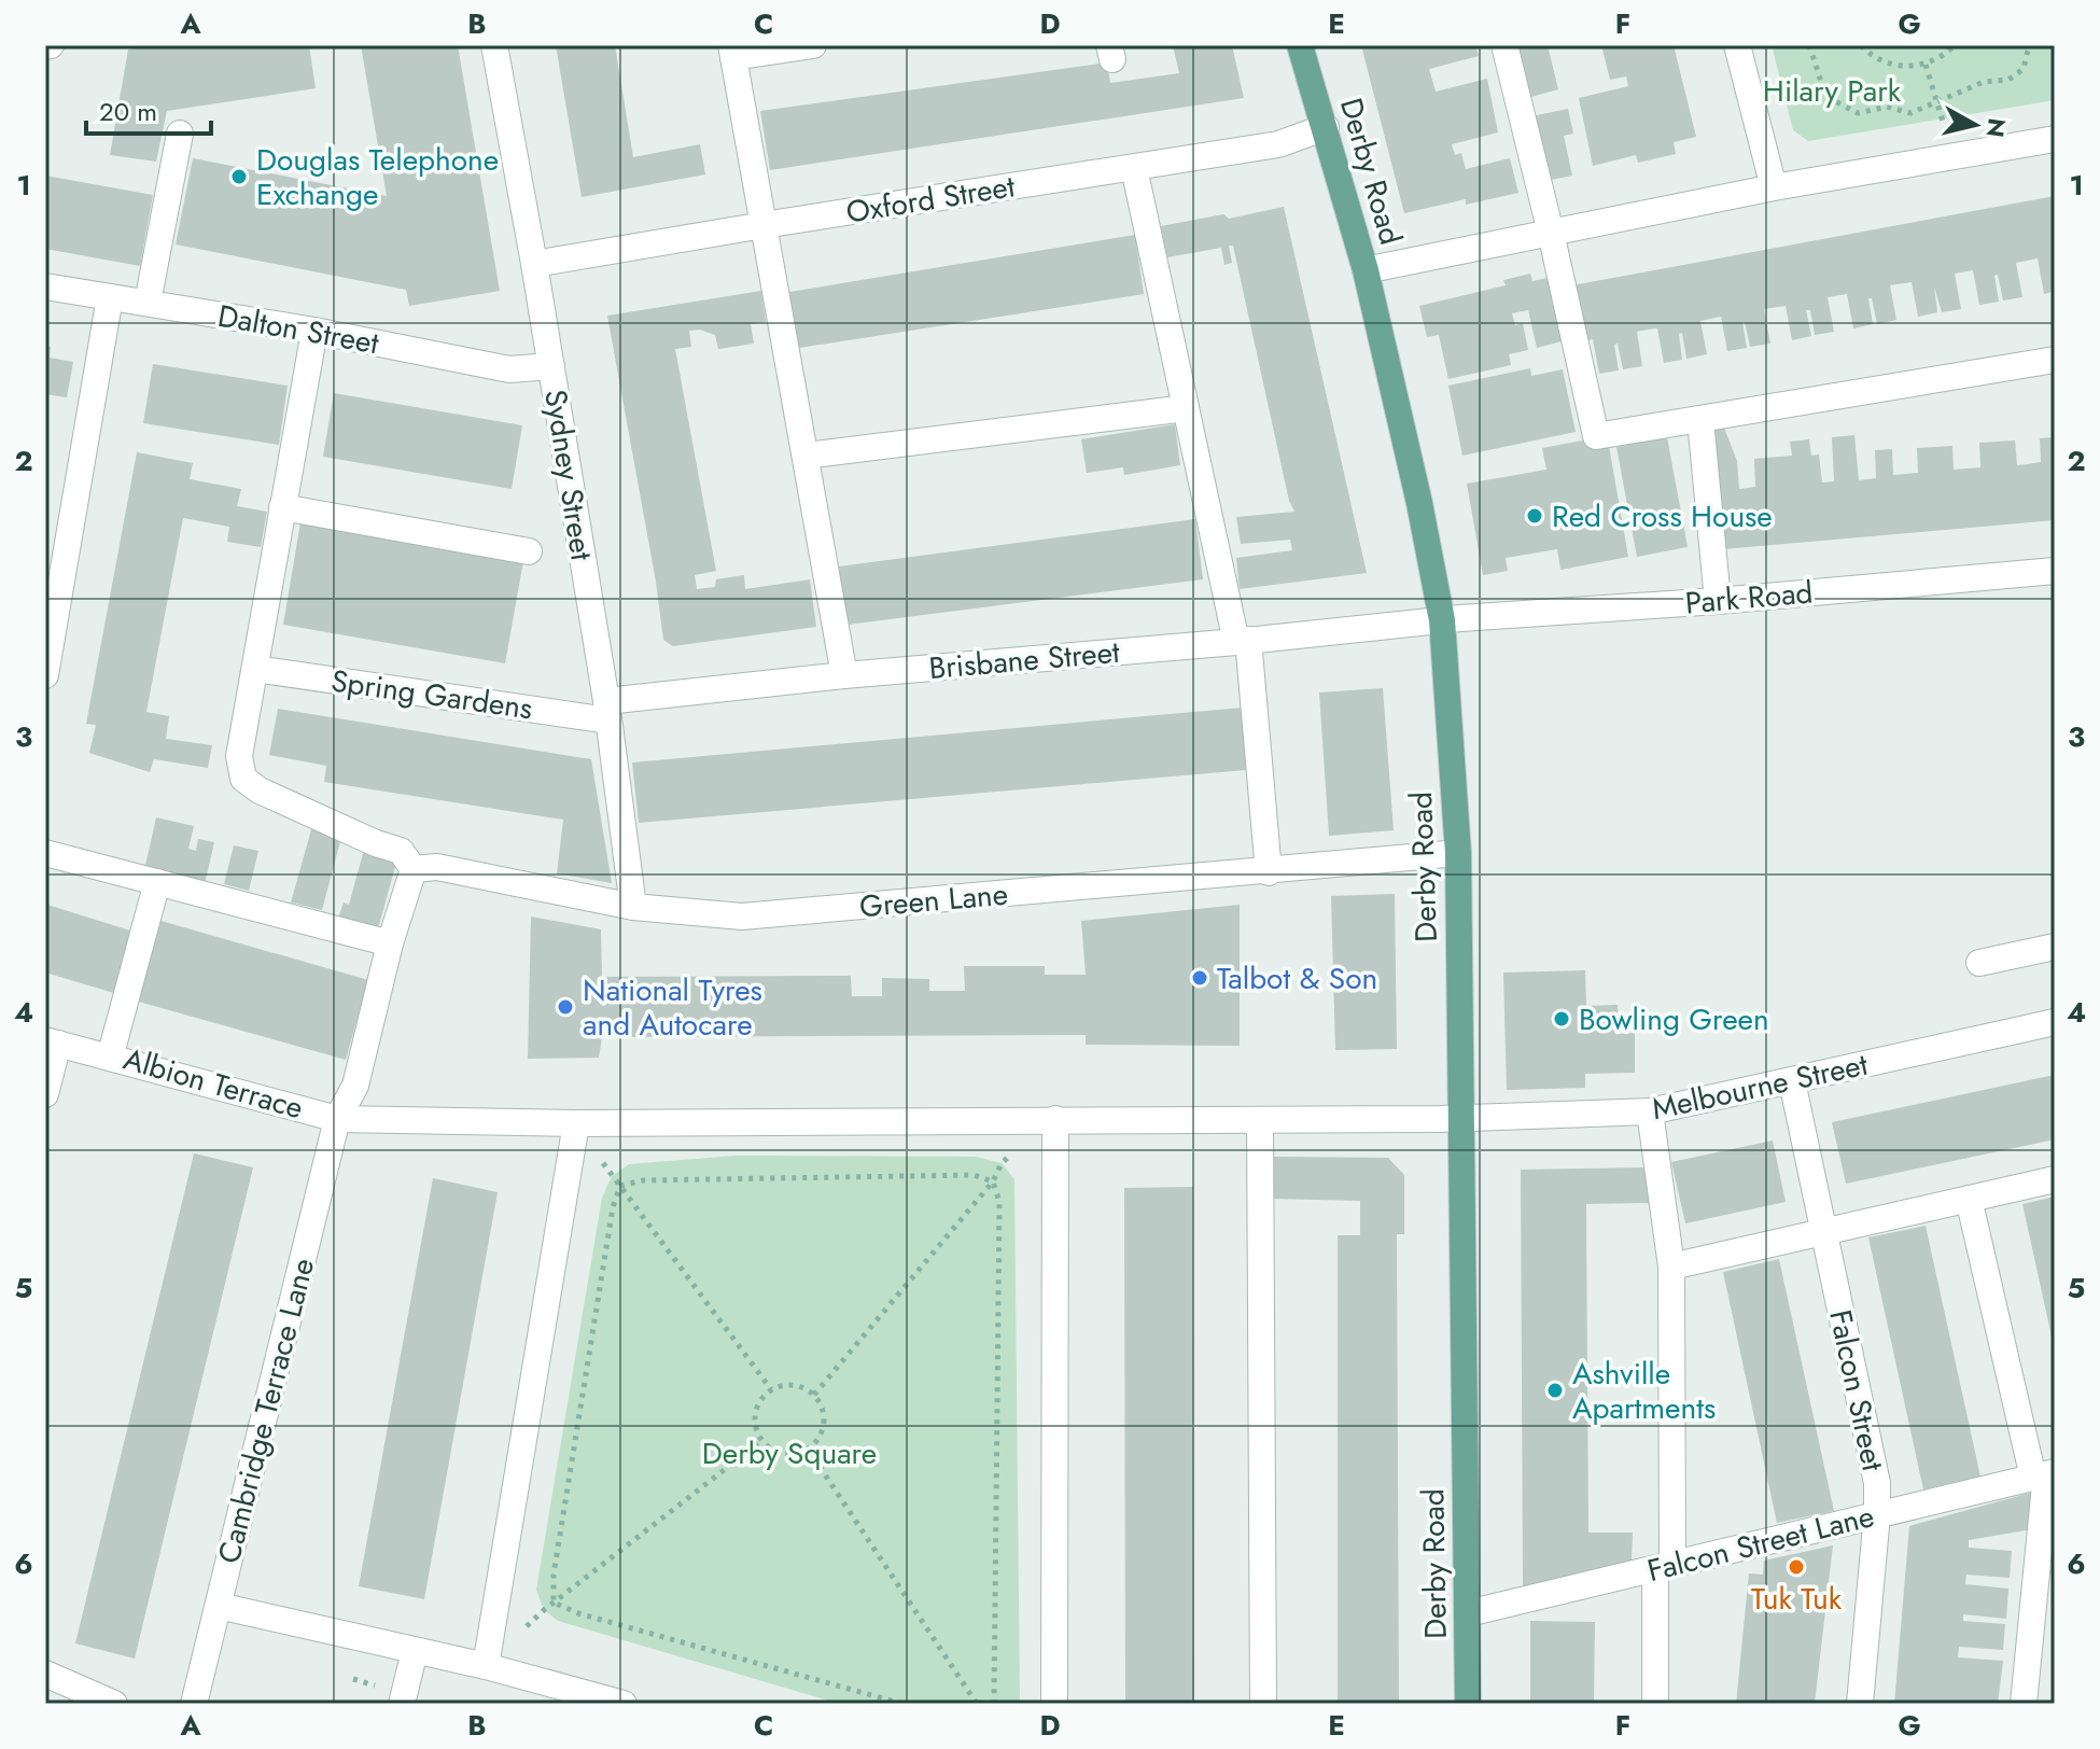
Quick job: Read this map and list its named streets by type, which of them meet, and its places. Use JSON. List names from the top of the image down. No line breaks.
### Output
{"streets":{"main road":["Derby Road"],"street":["Oxford Street","Dalton Street","Sydney Street","Park Road","Brisbane Street","Spring Gardens","Green Lane","Albion Terrace","Melbourne Street","Falcon Street","Cambridge Terrace Lane","Falcon Street Lane"]},"crossings":[["Derby Road","Oxford Street"],["Derby Road","Park Road"],["Derby Road","Brisbane Street"],["Derby Road","Green Lane"],["Derby Road","Melbourne Street"],["Derby Road","Falcon Street Lane"],["Oxford Street","Sydney Street"],["Dalton Street","Sydney Street"],["Sydney Street","Brisbane Street"],["Sydney Street","Spring Gardens"],["Sydney Street","Green Lane"],["Park Road","Brisbane Street"],["Brisbane Street","Spring Gardens"],["Green Lane","Cambridge Terrace Lane"],["Albion Terrace","Cambridge Terrace Lane"],["Melbourne Street","Falcon Street"],["Falcon Street","Falcon Street Lane"]],"parks":["Hilary Park","Derby Square"],"places":["Douglas Telephone Exchange","Red Cross House","Talbot & Son","National Tyres and Autocare","Bowling Green","Ashville Apartments","Tuk Tuk"],"scale_bar":"20 m","north":"right","grid":{"columns":["A","B","C","D","E","F","G"],"rows":["1","2","3","4","5","6"]}}
